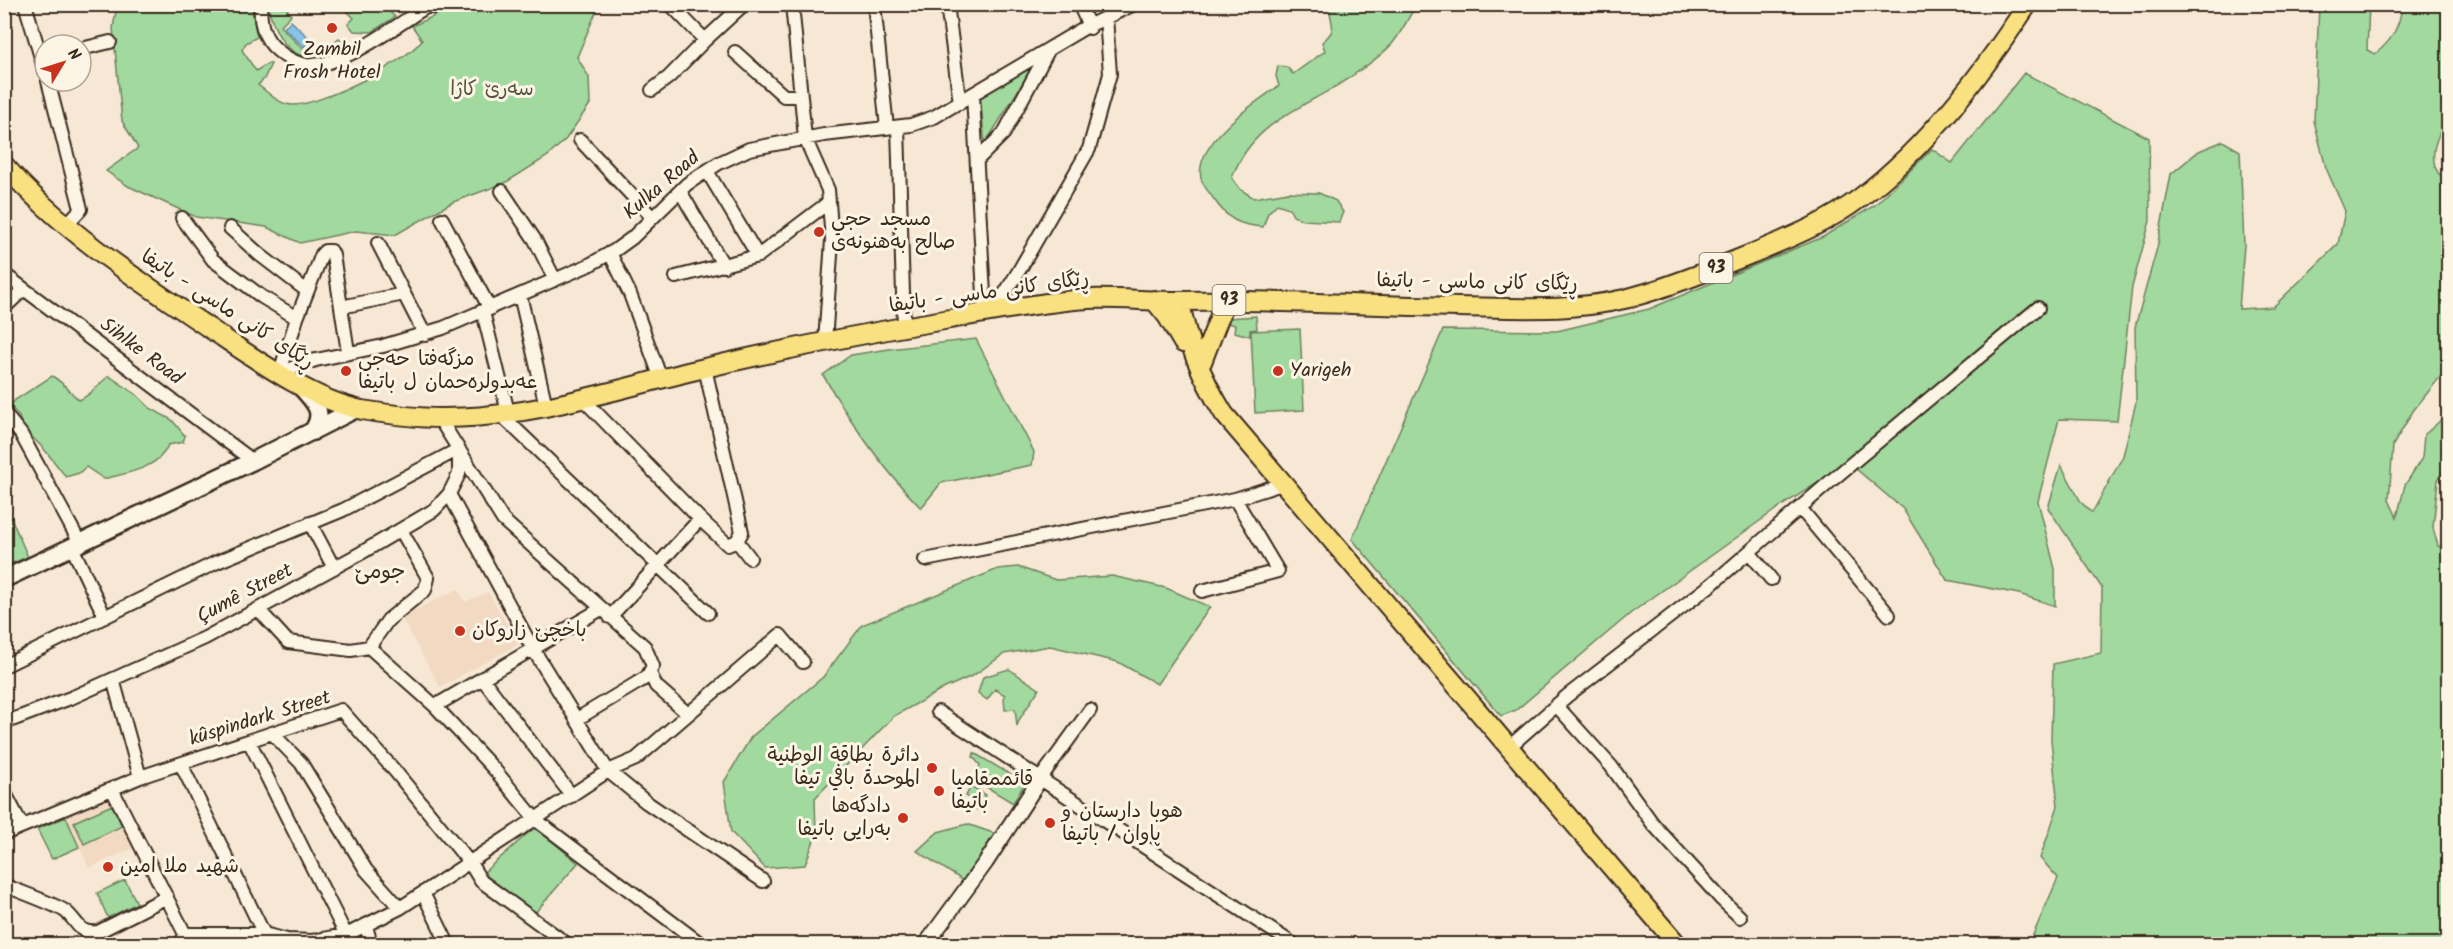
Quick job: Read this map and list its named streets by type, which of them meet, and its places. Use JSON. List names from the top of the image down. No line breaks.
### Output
{"streets":{"main road":["93","ڕێگای کانی ماسی - باتيفا"],"street":["Kulka Road","Sihlke Road","Çumê Street","kûspindark Street"]},"crossings":[["Kulka Road","ڕێگای کانی ماسی - باتيفا"]],"districts":["جومێ"],"parks":["سەرێ کاژا"],"places":["Zambil Frosh Hotel","مسجد حجي صالح بەھنونەی","مزگەفتا حەجی عەبدولرەحمان ل باتیفا","Yarigeh","باخچێ زاروکان","دائرة بطاقة الوطنية الموحدة بافي تيفا","قائممقاميا باتيفا","دادگه‌ها به‌رايى باتيفا","هوبا دارستان و پاوان / باتيفا","شهيد ملا امين"],"north":"top right"}
